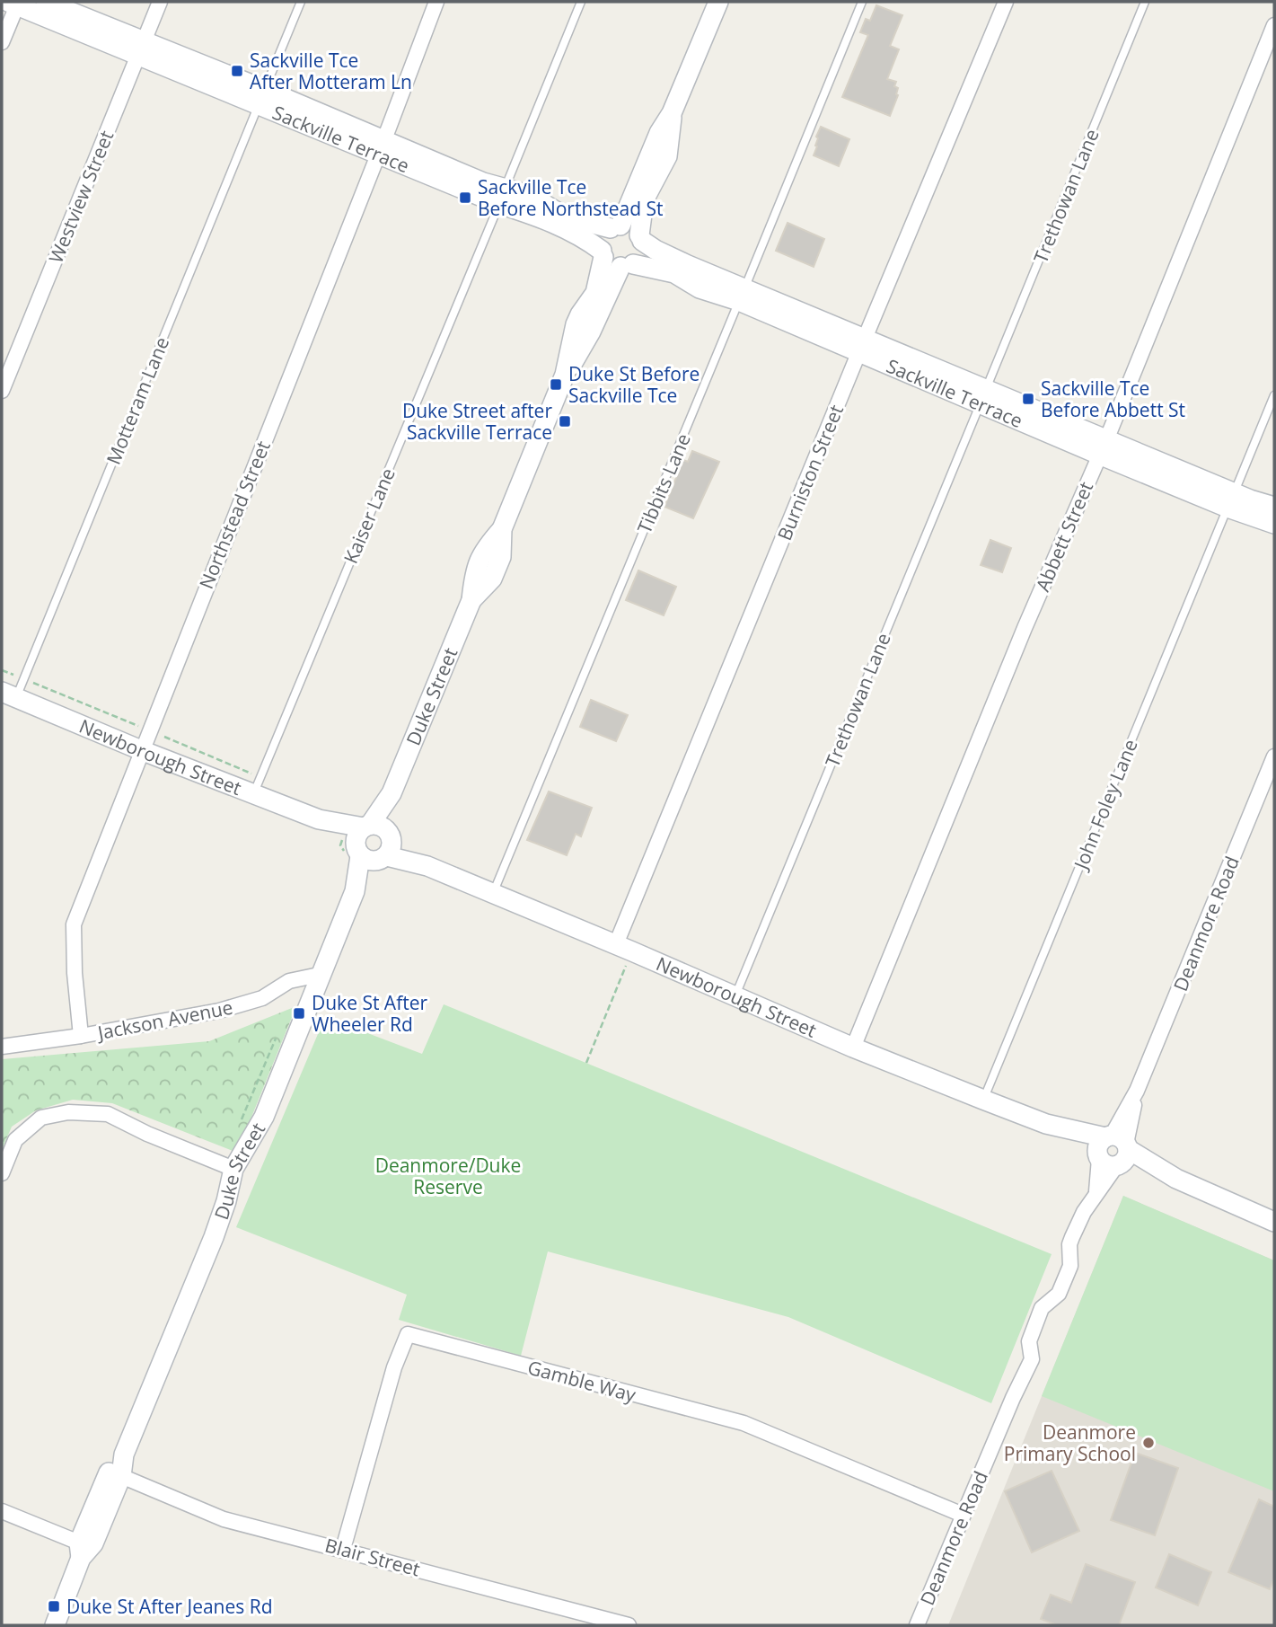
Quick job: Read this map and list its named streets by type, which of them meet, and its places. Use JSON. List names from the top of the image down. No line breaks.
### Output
{"streets":{"main road":["Sackville Terrace","Duke Street","Newborough Street"],"street":["Westview Street","Burniston Street","Northstead Street","Abbett Street","Deanmore Road","Jackson Avenue","Gamble Way","Blair Street"],"lane":["Trethowan Lane","Motteram Lane","Tibbits Lane","Kaiser Lane","John Foley Lane"]},"crossings":[["Sackville Terrace","Trethowan Lane"],["Sackville Terrace","Westview Street"],["Sackville Terrace","Motteram Lane"],["Sackville Terrace","Burniston Street"],["Sackville Terrace","Tibbits Lane"],["Sackville Terrace","Northstead Street"],["Sackville Terrace","Kaiser Lane"],["Sackville Terrace","Abbett Street"],["Sackville Terrace","Duke Street"],["Sackville Terrace","John Foley Lane"],["Trethowan Lane","Newborough Street"],["Motteram Lane","Newborough Street"],["Burniston Street","Newborough Street"],["Tibbits Lane","Newborough Street"],["Northstead Street","Newborough Street"],["Northstead Street","Jackson Avenue"],["Kaiser Lane","Newborough Street"],["Abbett Street","Newborough Street"],["Duke Street","Newborough Street"],["Duke Street","Jackson Avenue"],["Duke Street","Blair Street"],["Newborough Street","John Foley Lane"],["Newborough Street","Deanmore Road"],["Deanmore Road","Gamble Way"],["Gamble Way","Blair Street"]],"parks":["Deanmore/Duke Reserve"],"places":{"transit":["Sackville Tce After Motteram Ln","Sackville Tce Before Northstead St","Duke St Before Sackville Tce","Sackville Tce Before Abbett St","Duke Street after Sackville Terrace","Duke St After Wheeler Rd","Duke St After Jeanes Rd"],"other":["Deanmore Primary School"]}}
